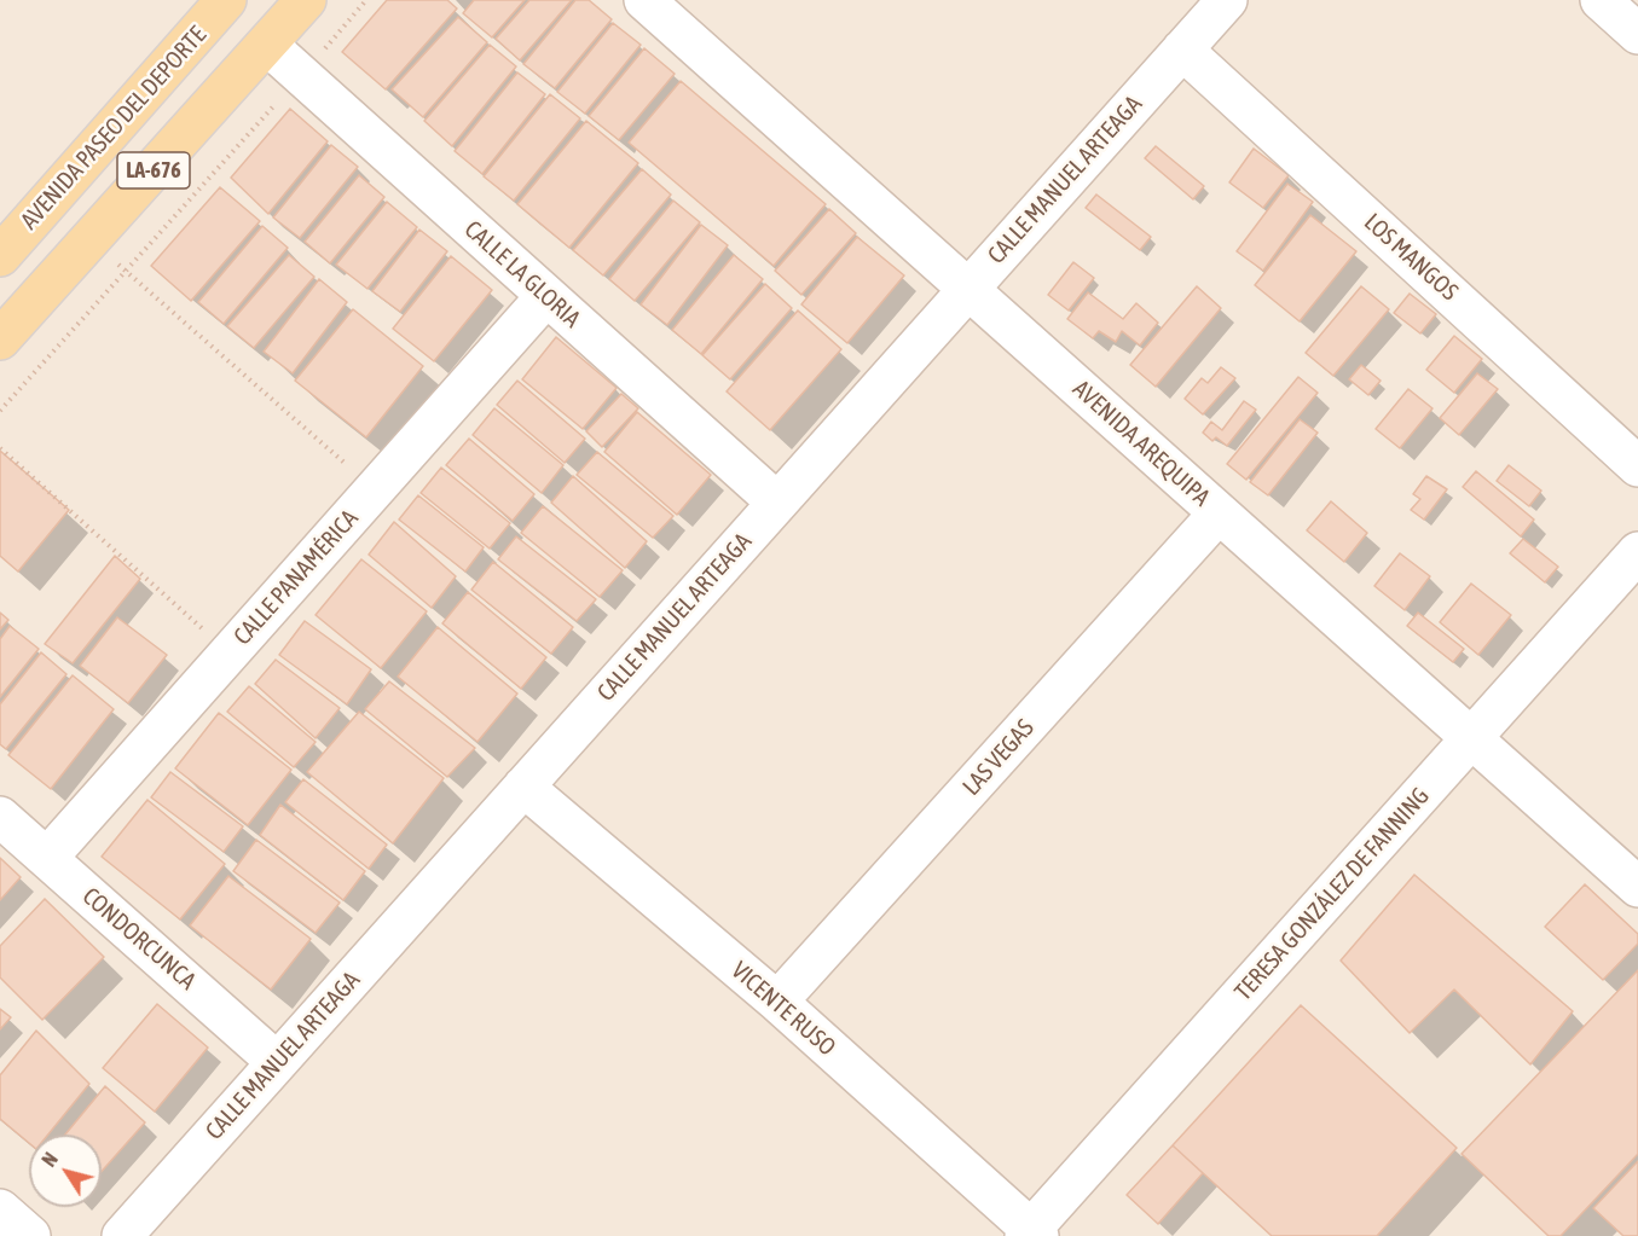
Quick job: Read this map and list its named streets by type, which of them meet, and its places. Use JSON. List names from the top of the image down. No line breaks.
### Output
{"streets":{"main road":["AVENIDA PASEO DEL DEPORTE","LA-676"],"street":["CALLE MANUEL ARTEAGA","LOS MANGOS","CALLE LA GLORIA","AVENIDA AREQUIPA","CALLE PANAMÉRICA","LAS VEGAS","TERESA GONZÁLEZ DE FANNING","CONDORCUNCA","VICENTE RUSO"]},"crossings":[["LA-676","CALLE LA GLORIA"],["CALLE MANUEL ARTEAGA","LOS MANGOS"],["CALLE MANUEL ARTEAGA","CALLE LA GLORIA"],["CALLE MANUEL ARTEAGA","AVENIDA AREQUIPA"],["CALLE MANUEL ARTEAGA","CONDORCUNCA"],["CALLE MANUEL ARTEAGA","VICENTE RUSO"],["CALLE LA GLORIA","CALLE PANAMÉRICA"],["AVENIDA AREQUIPA","LAS VEGAS"],["AVENIDA AREQUIPA","TERESA GONZÁLEZ DE FANNING"],["CALLE PANAMÉRICA","CONDORCUNCA"],["LAS VEGAS","VICENTE RUSO"],["TERESA GONZÁLEZ DE FANNING","VICENTE RUSO"]],"north":"top left"}
